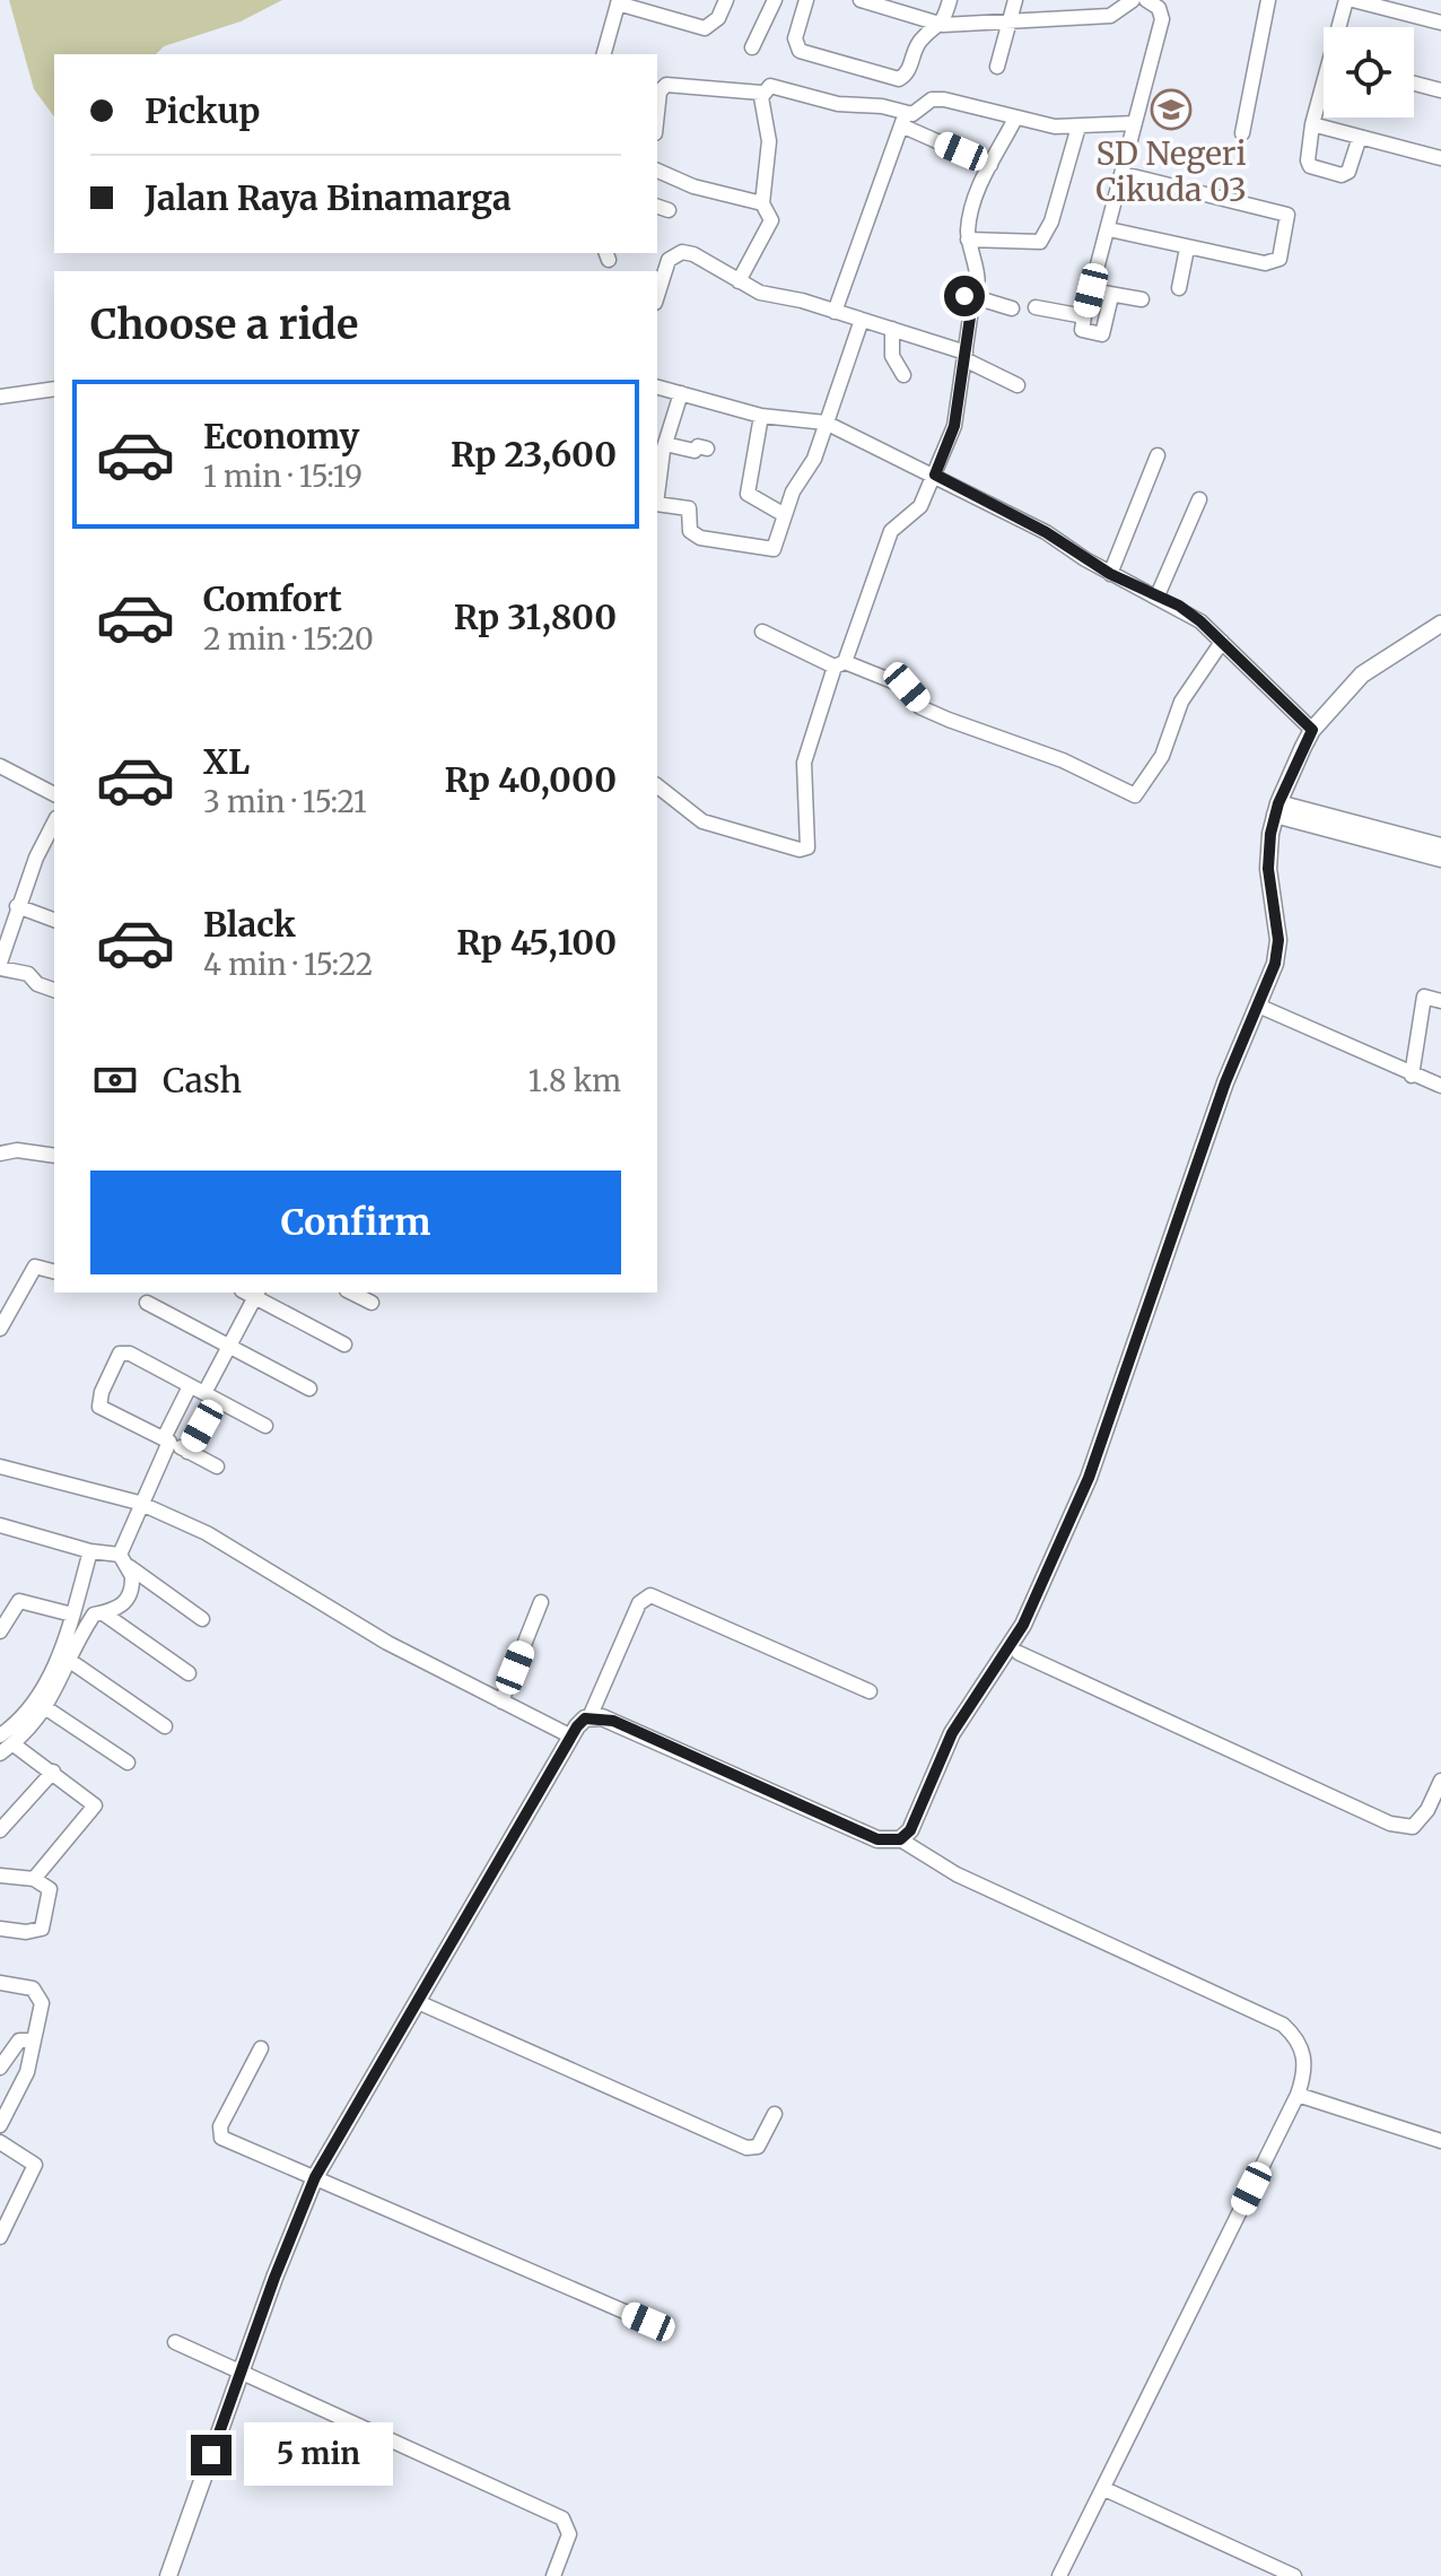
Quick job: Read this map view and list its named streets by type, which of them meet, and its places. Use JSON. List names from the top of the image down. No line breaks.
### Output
{"places":{"school or university":["SD Negeri Cikuda 03"]},"page":{"banner":["Pickup","Jalan Raya Binamarga"],"heading":"Choose a ride","list":[{"name":"Economy","note":"1 min · 15:19","value":"Rp 23,600"},{"name":"Comfort","note":"2 min · 15:20","value":"Rp 31,800"},{"name":"XL","note":"3 min · 15:21","value":"Rp 40,000"},{"name":"Black","note":"4 min · 15:22","value":"Rp 45,100"}],"pay":["Cash","1.8 km"],"buttons":"Confirm","bubble":"5 min"}}
